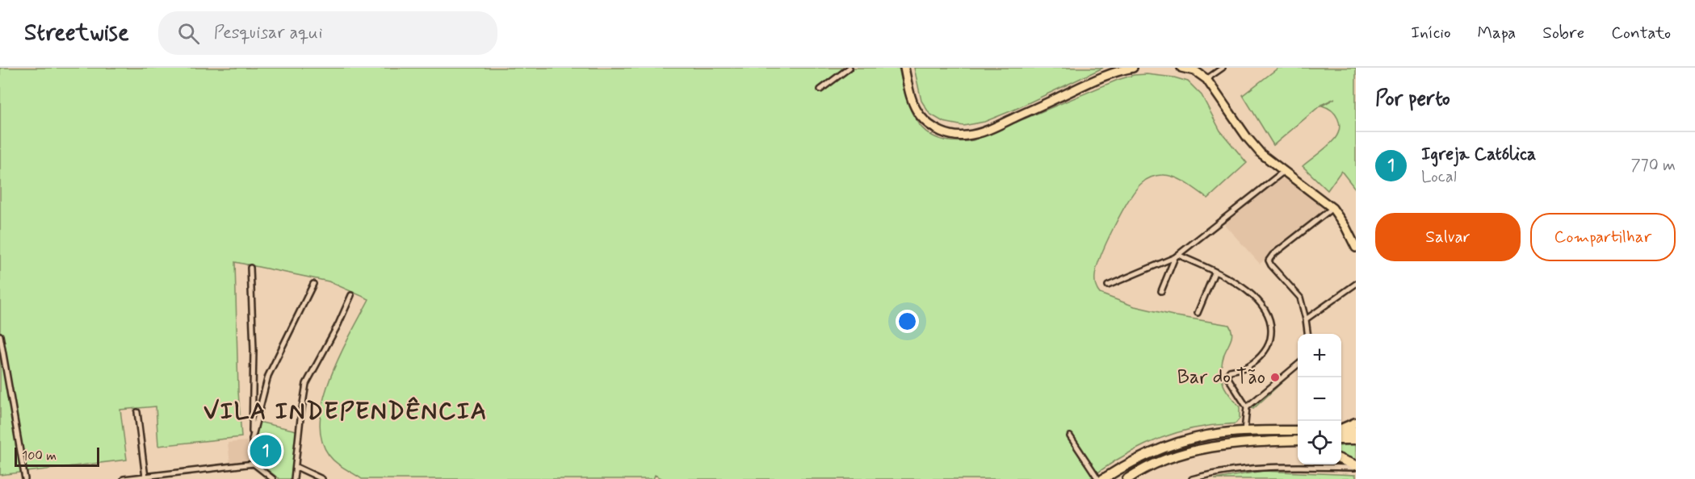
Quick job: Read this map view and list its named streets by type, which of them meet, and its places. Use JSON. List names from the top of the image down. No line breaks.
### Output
{"districts":["VILA INDEPENDÊNCIA"],"places":["Bar do Tão"],"scale_bar":"100 m","page":{"header":"Streetwise","search":"Pesquisar aqui","nav":["Início","Mapa","Sobre","Contato"],"heading":"Por perto","list":[{"mark":"1","name":"Igreja Católica","note":"Local","value":"770 m"}],"buttons":["Salvar","Compartilhar"],"map_buttons":["+","−"],"pins":"1","scale":"100 m"}}
